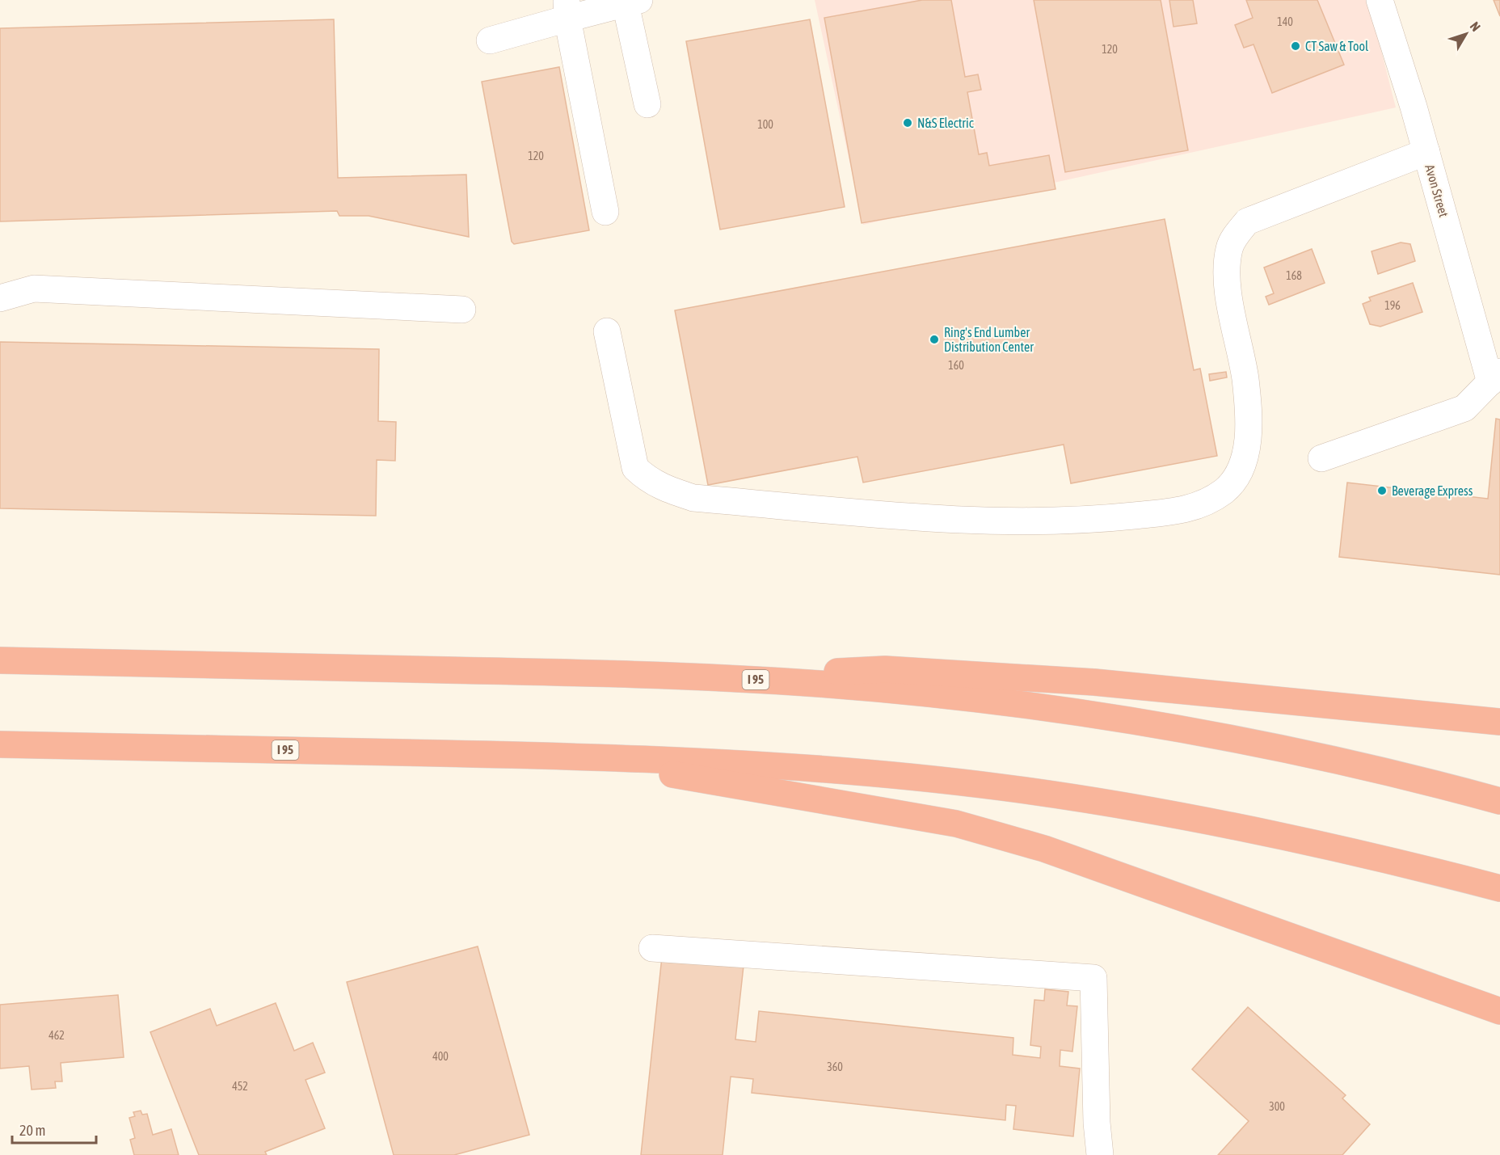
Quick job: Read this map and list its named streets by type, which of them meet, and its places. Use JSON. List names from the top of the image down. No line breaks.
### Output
{"streets":{"highway":["I 95"],"street":["Avon Street"]},"places":["CT Saw & Tool","N&S Electric","Ring's End Lumber Distribution Center","Beverage Express"],"house_numbers":["140","120","100","120","168","196","160","462","400","360","452","300"],"scale_bar":"20 m","north":"top right"}
